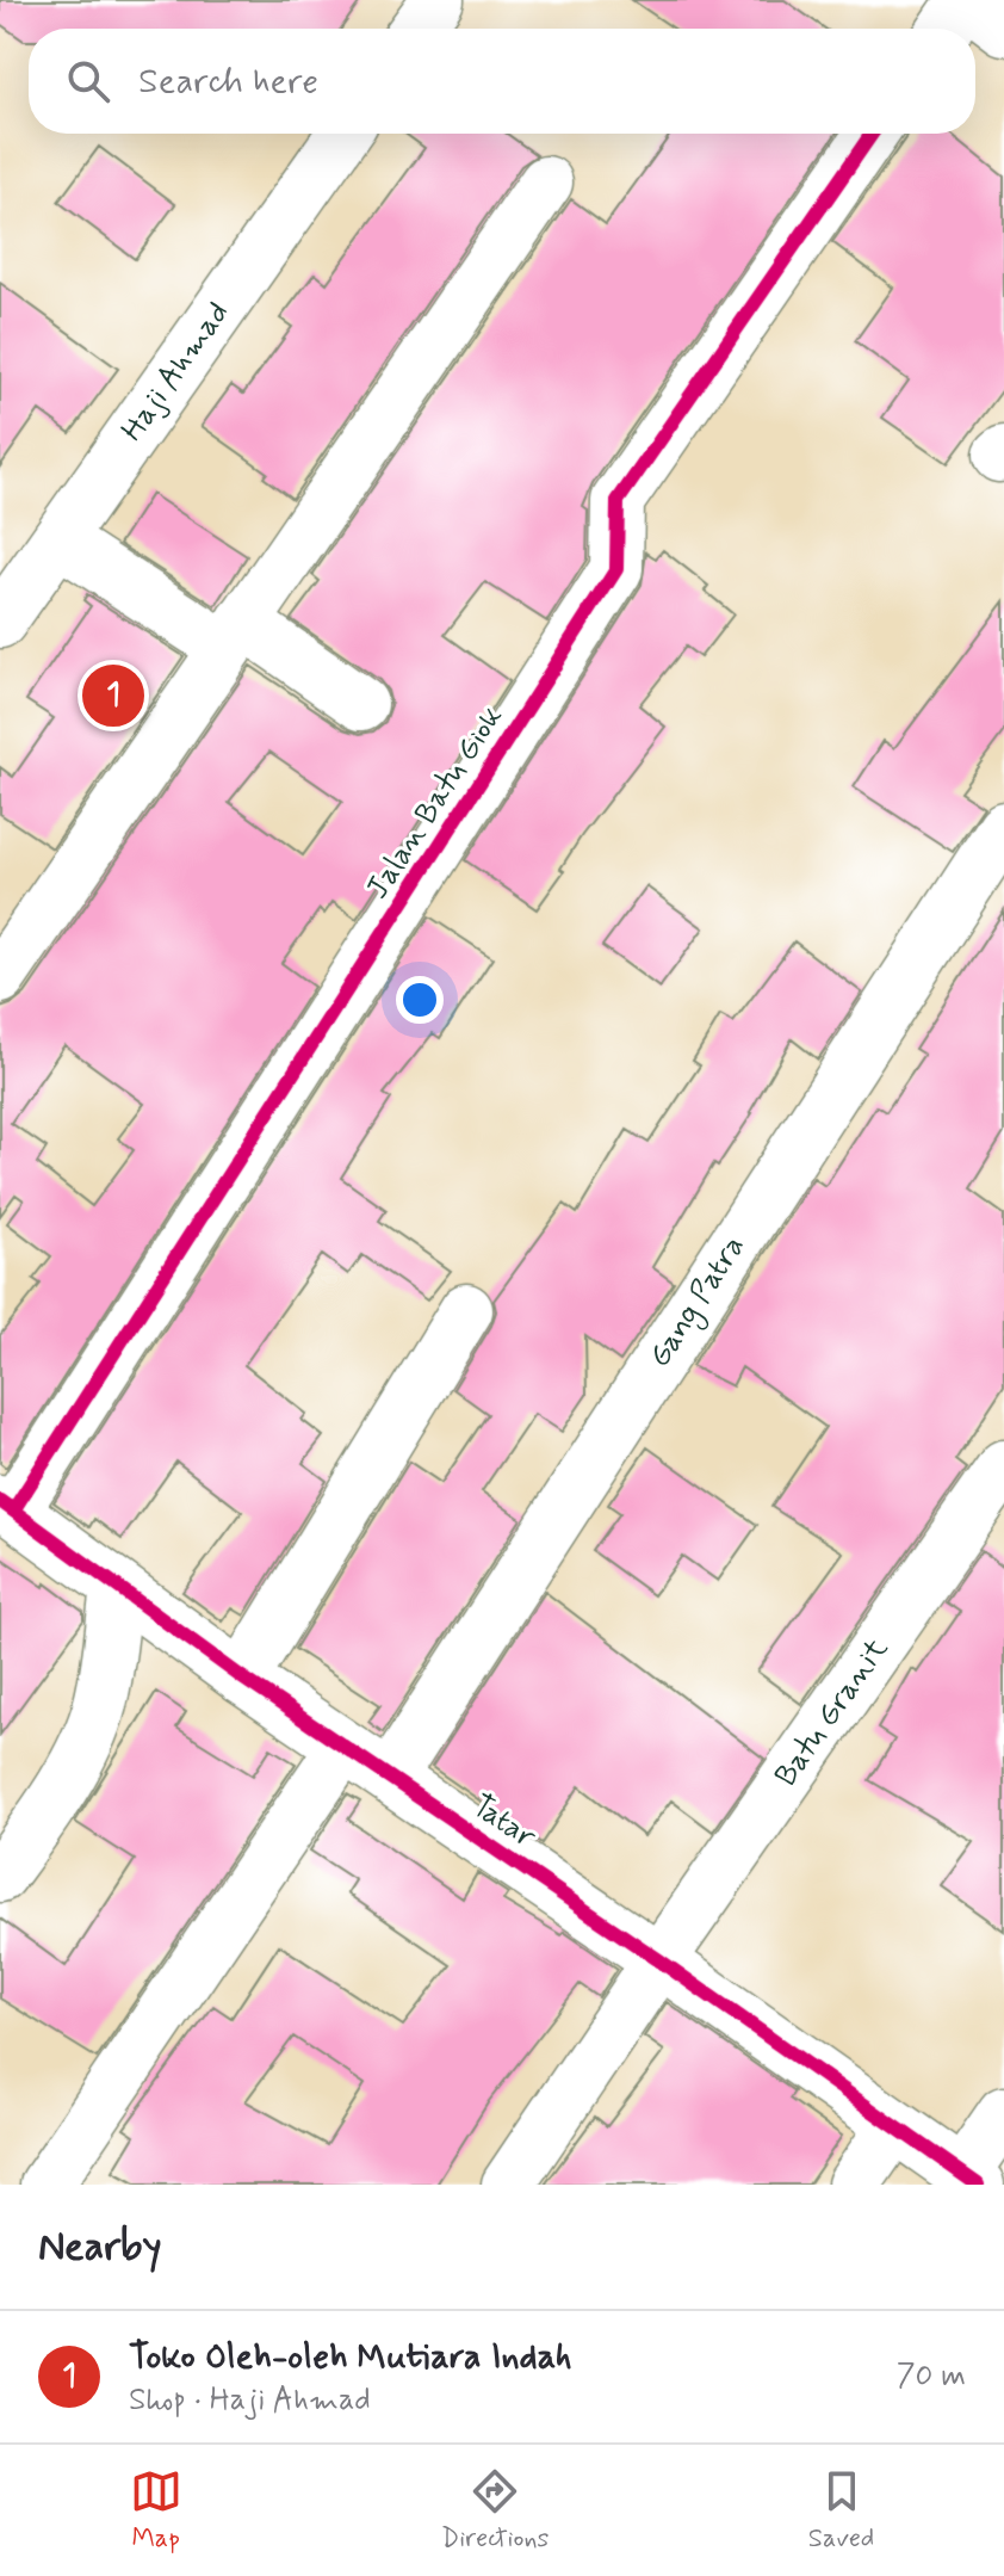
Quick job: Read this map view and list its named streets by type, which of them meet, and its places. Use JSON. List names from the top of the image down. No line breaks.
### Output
{"streets":{"street":["Haji Ahmad","Jalan Batu Giok","Gang Patra","Batu Granit","Tatar"]},"crossings":[["Jalan Batu Giok","Tatar"],["Gang Patra","Tatar"],["Batu Granit","Tatar"]],"page":{"search":"Search here","pins":"1","heading":"Nearby","list":[{"mark":"1","name":"Toko Oleh-oleh Mutiara Indah","note":"Shop · Haji Ahmad","value":"70 m"}],"nav":["Map","Directions","Saved"]}}
